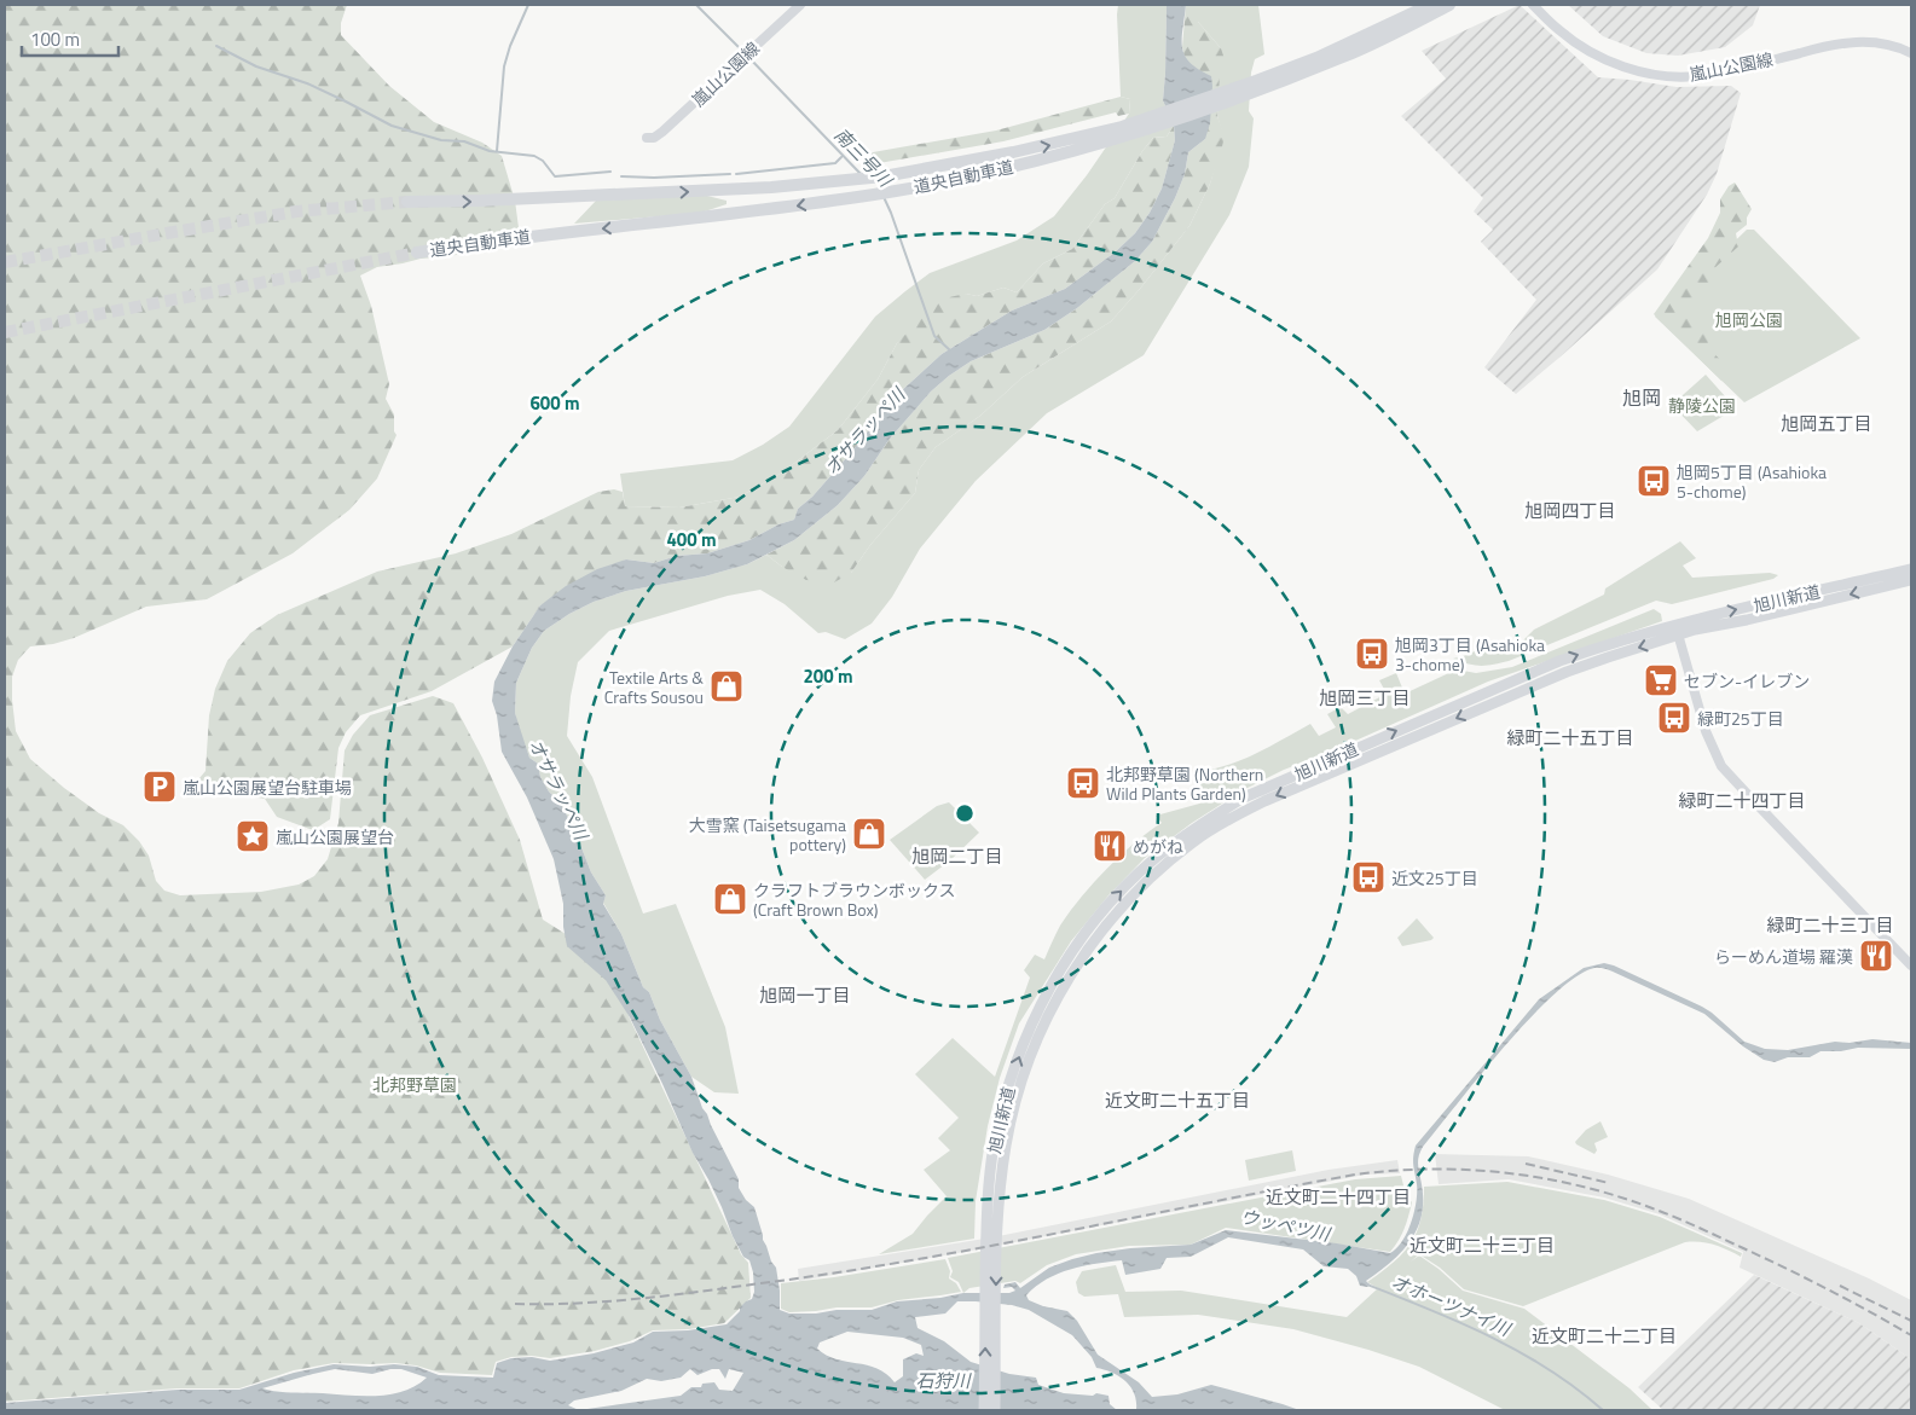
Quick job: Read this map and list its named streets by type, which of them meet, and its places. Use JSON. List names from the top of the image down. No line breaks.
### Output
{"streets":{"highway":["道央自動車道","旭川新道"],"main road":["嵐山公園線"]},"districts":["旭岡","旭岡五丁目","旭岡四丁目","旭岡三丁目","緑町二十五丁目","緑町二十四丁目","旭岡二丁目","緑町二十三丁目","旭岡一丁目","近文町二十五丁目","近文町二十四丁目","近文町二十三丁目","近文町二十二丁目"],"water":["南三号川","オサラッペ川","ウッペツ川","オホーツナイ川","石狩川"],"parks":["旭岡公園","静陵公園","北邦野草園"],"places":{"bus stop":["旭岡5丁目 (Asahioka 5-chome)","旭岡3丁目 (Asahioka 3-chome)","緑町25丁目","北邦野草園 (Northern Wild Plants Garden)","近文25丁目"],"supermarket":["セブン-イレブン"],"shop":["Textile Arts & Crafts Sousou","大雪窯 (Taisetsugama pottery)","クラフトブラウンボックス (Craft Brown Box)"],"parking":["嵐山公園展望台駐車場"],"place":["嵐山公園展望台"],"restaurant":["めがね","らーめん道場 羅漢"]},"scale_bar":"100 m","rings":["600 m","400 m","200 m"]}
